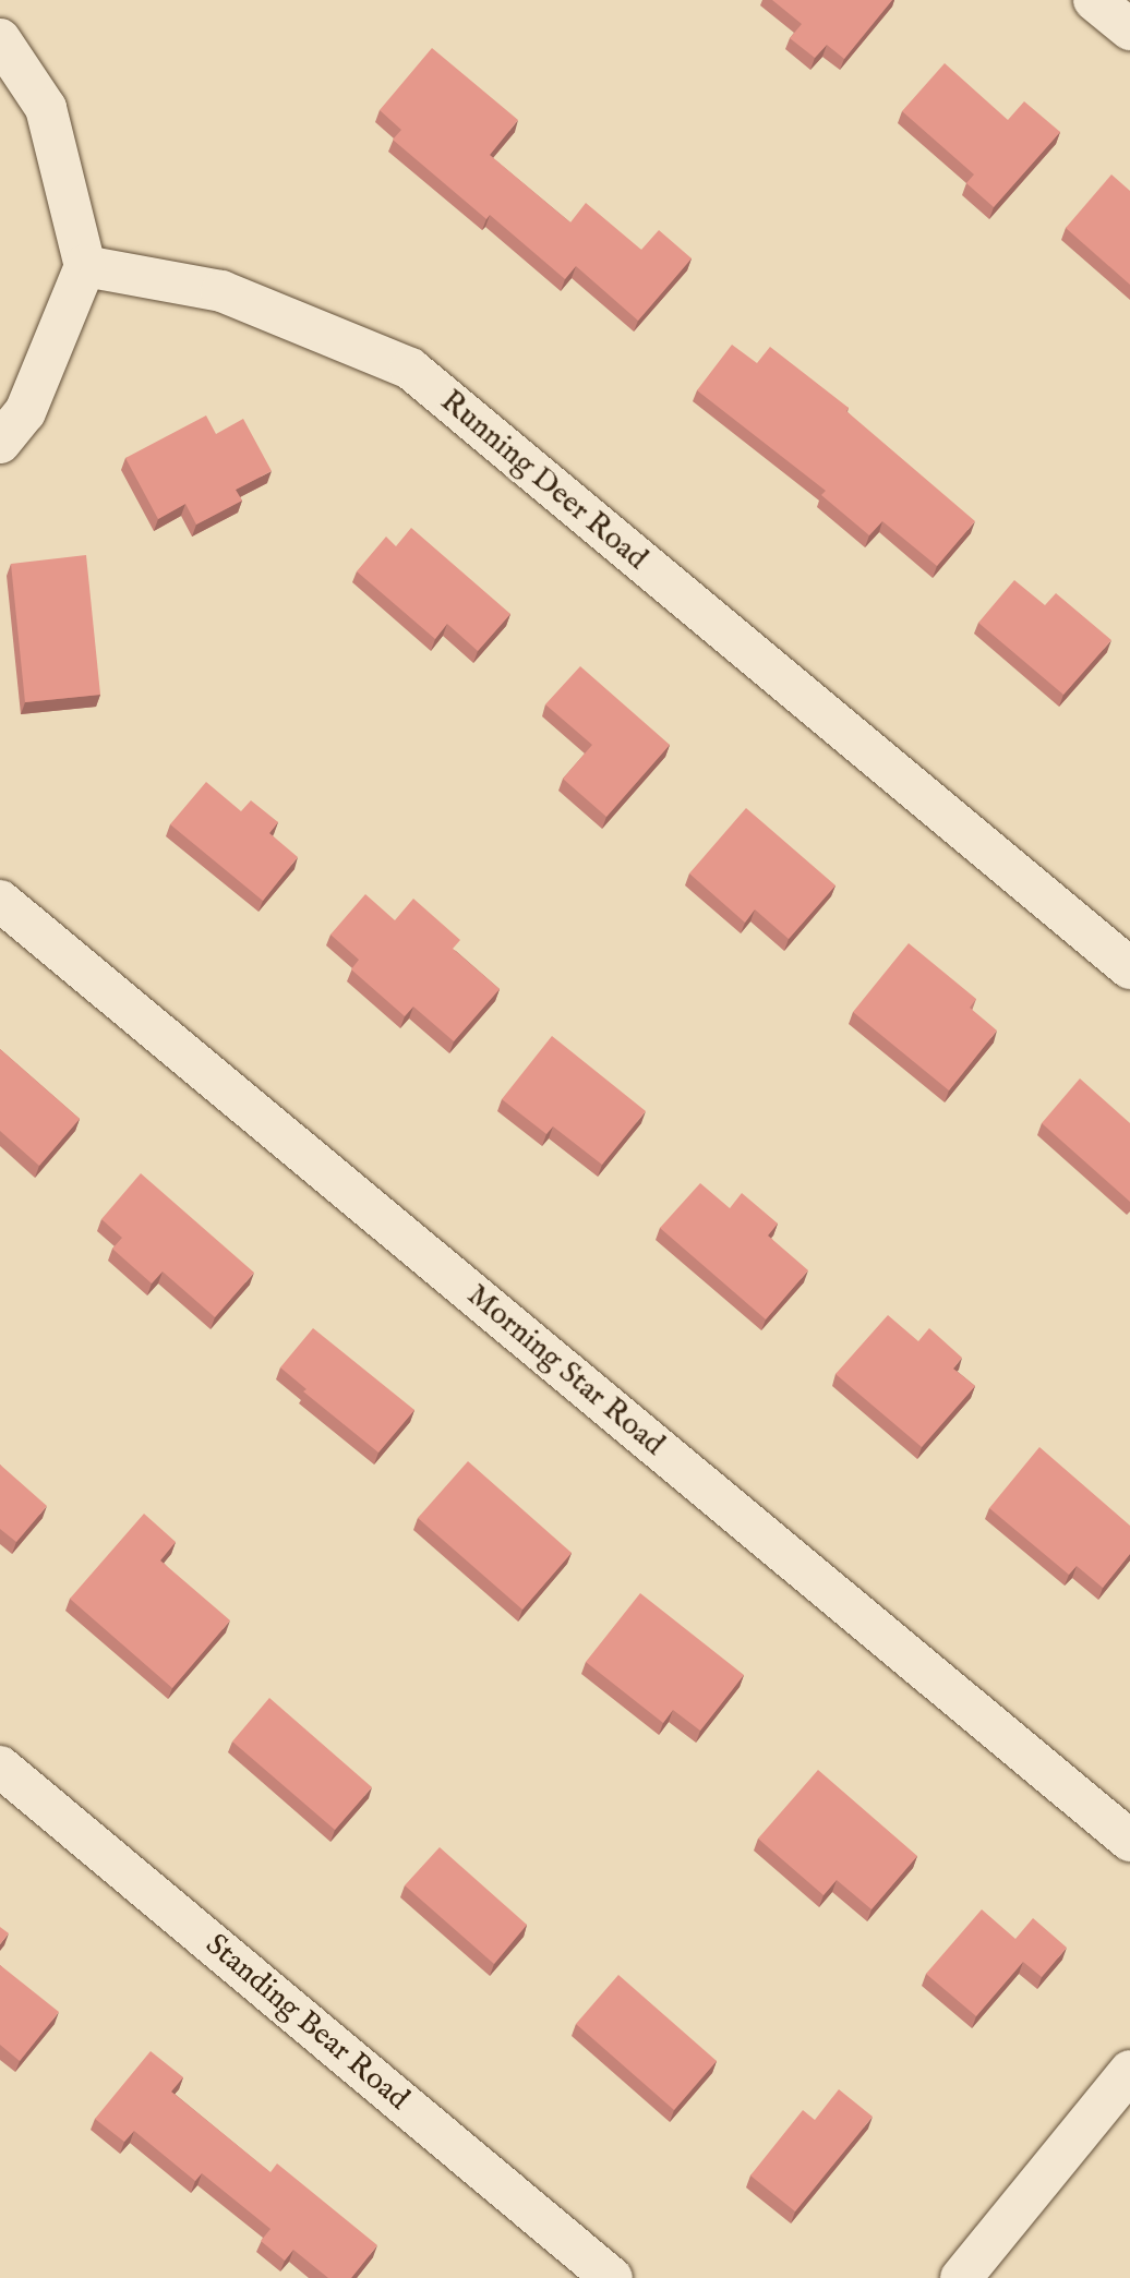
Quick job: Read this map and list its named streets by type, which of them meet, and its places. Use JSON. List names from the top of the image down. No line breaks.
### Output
{"streets":{"street":["Running Deer Road","Morning Star Road","Standing Bear Road"]}}
